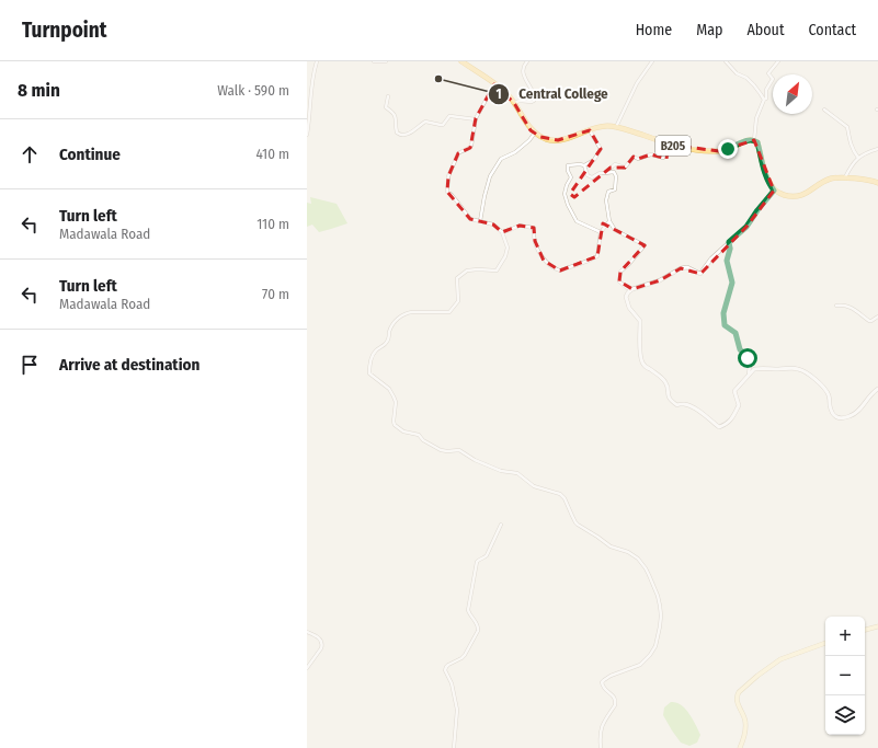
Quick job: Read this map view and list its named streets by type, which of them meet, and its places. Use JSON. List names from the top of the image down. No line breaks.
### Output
{"streets":{"main road":["B205"]},"places":["Central College"],"north":"top right","page":{"header":"Turnpoint","nav":["Home","Map","About","Contact"],"heading":["8 min","Walk · 590 m"],"list":[["Continue","410 m"],["Turn left","Madawala Road","110 m"],["Turn left","Madawala Road","70 m"],"Arrive at destination"],"map_buttons":["+","−"]}}
